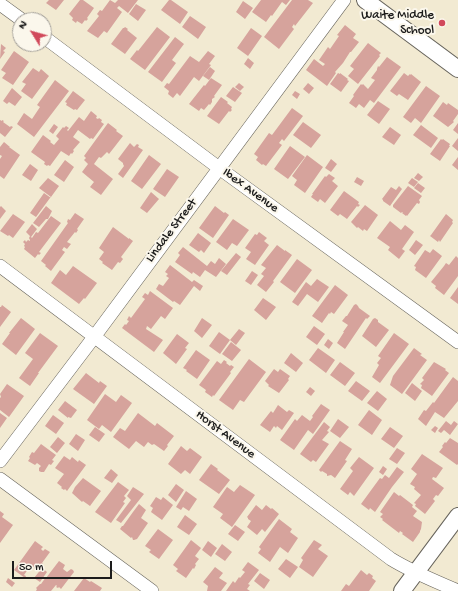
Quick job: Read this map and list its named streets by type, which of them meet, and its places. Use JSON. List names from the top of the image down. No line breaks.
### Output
{"streets":{"street":["Ibex Avenue","Lindale Street","Horst Avenue"]},"crossings":[["Ibex Avenue","Lindale Street"],["Lindale Street","Horst Avenue"]],"places":["Waite Middle School"],"scale_bar":"50 m","north":"top left"}
